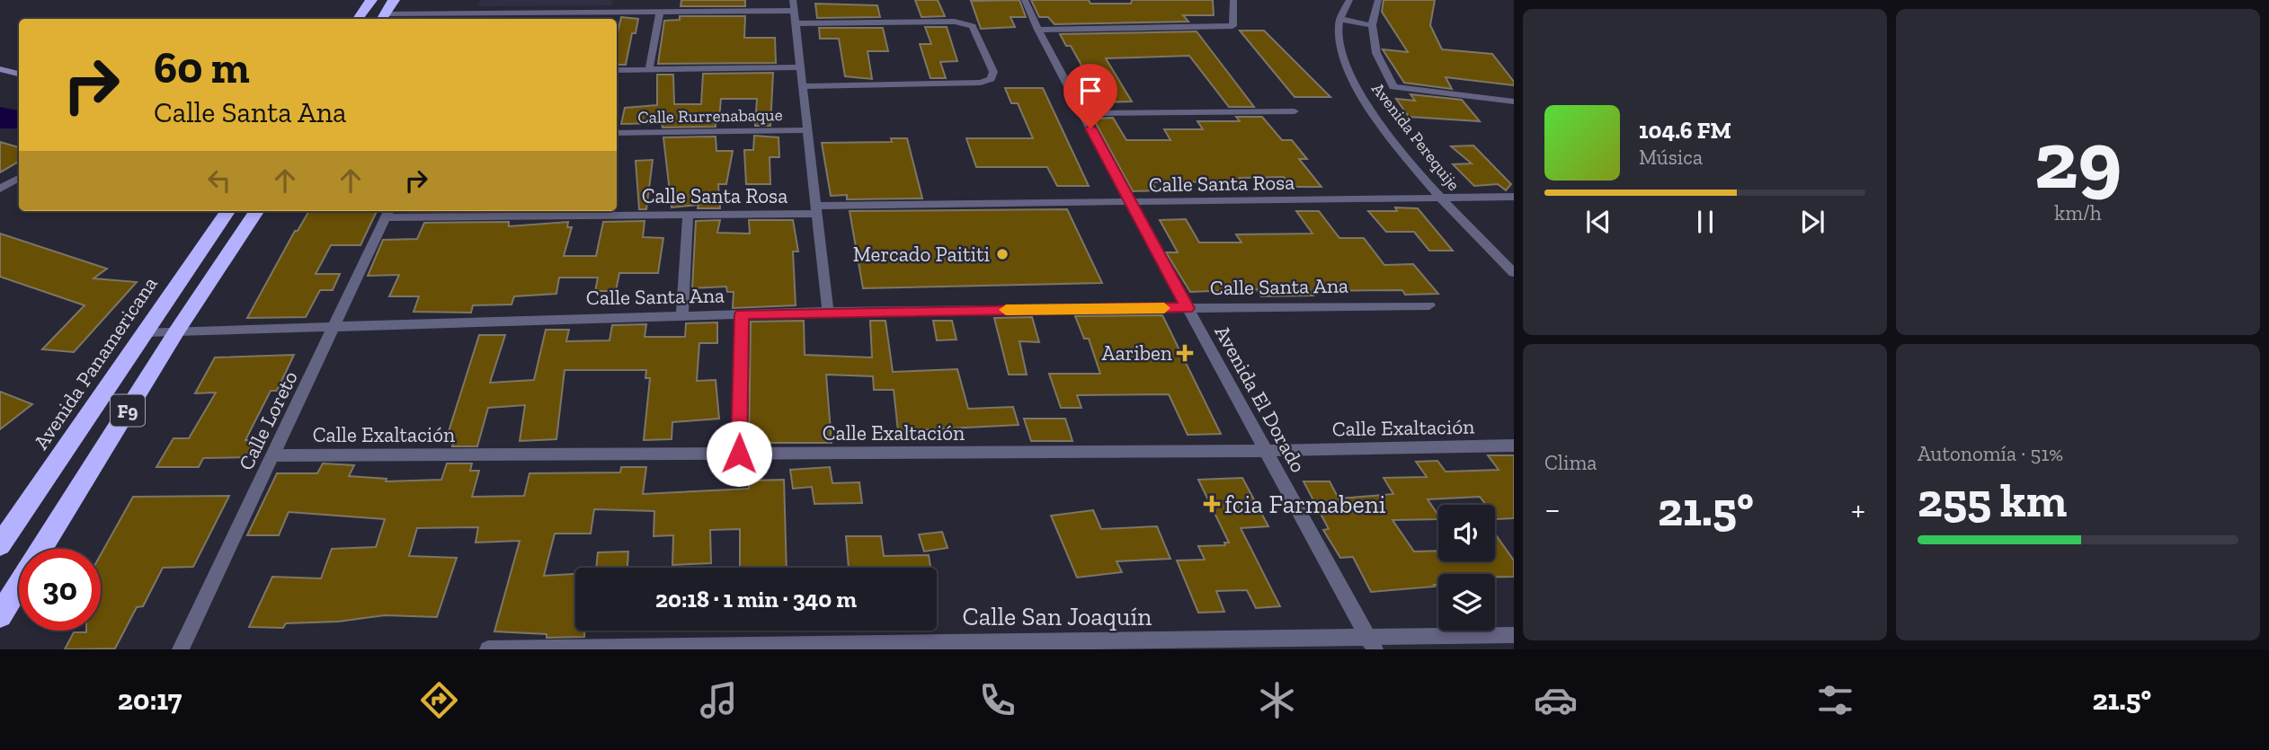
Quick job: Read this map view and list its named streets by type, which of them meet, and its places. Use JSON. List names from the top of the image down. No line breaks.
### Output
{"streets":{"highway":["Avenida Panamericana","F9"],"street":["Calle Rurrenabaque","Avenida Perequije","Calle Santa Rosa","Calle Santa Ana","Avenida El Dorado","Calle Loreto","Calle Exaltación","Calle San Joaquín"]},"crossings":[["Avenida Perequije","Calle Santa Rosa"],["Calle Santa Rosa","Avenida El Dorado"],["Calle Santa Rosa","Calle Loreto"],["Calle Santa Ana","Avenida Panamericana"],["Calle Santa Ana","Avenida El Dorado"],["Calle Santa Ana","F9"],["Calle Santa Ana","Calle Loreto"],["Avenida El Dorado","Calle Exaltación"],["Avenida El Dorado","Calle San Joaquín"],["Calle Loreto","Calle Exaltación"]],"places":{"other":["Mercado Paititi"],"health":["Aariben","fcia Farmabeni"]},"page":{"tile":[["29","km/h"],"Clima",["Autonomía · 51%","255 km"]],"turn":["60 m","Calle Santa Ana"],"song":["104.6 FM","Música"],"heat":["−","21.5°","+"],"limit":"30","trip":"20:18 · 1 min · 340 m","tabs":["20:17","21.5°"]}}
